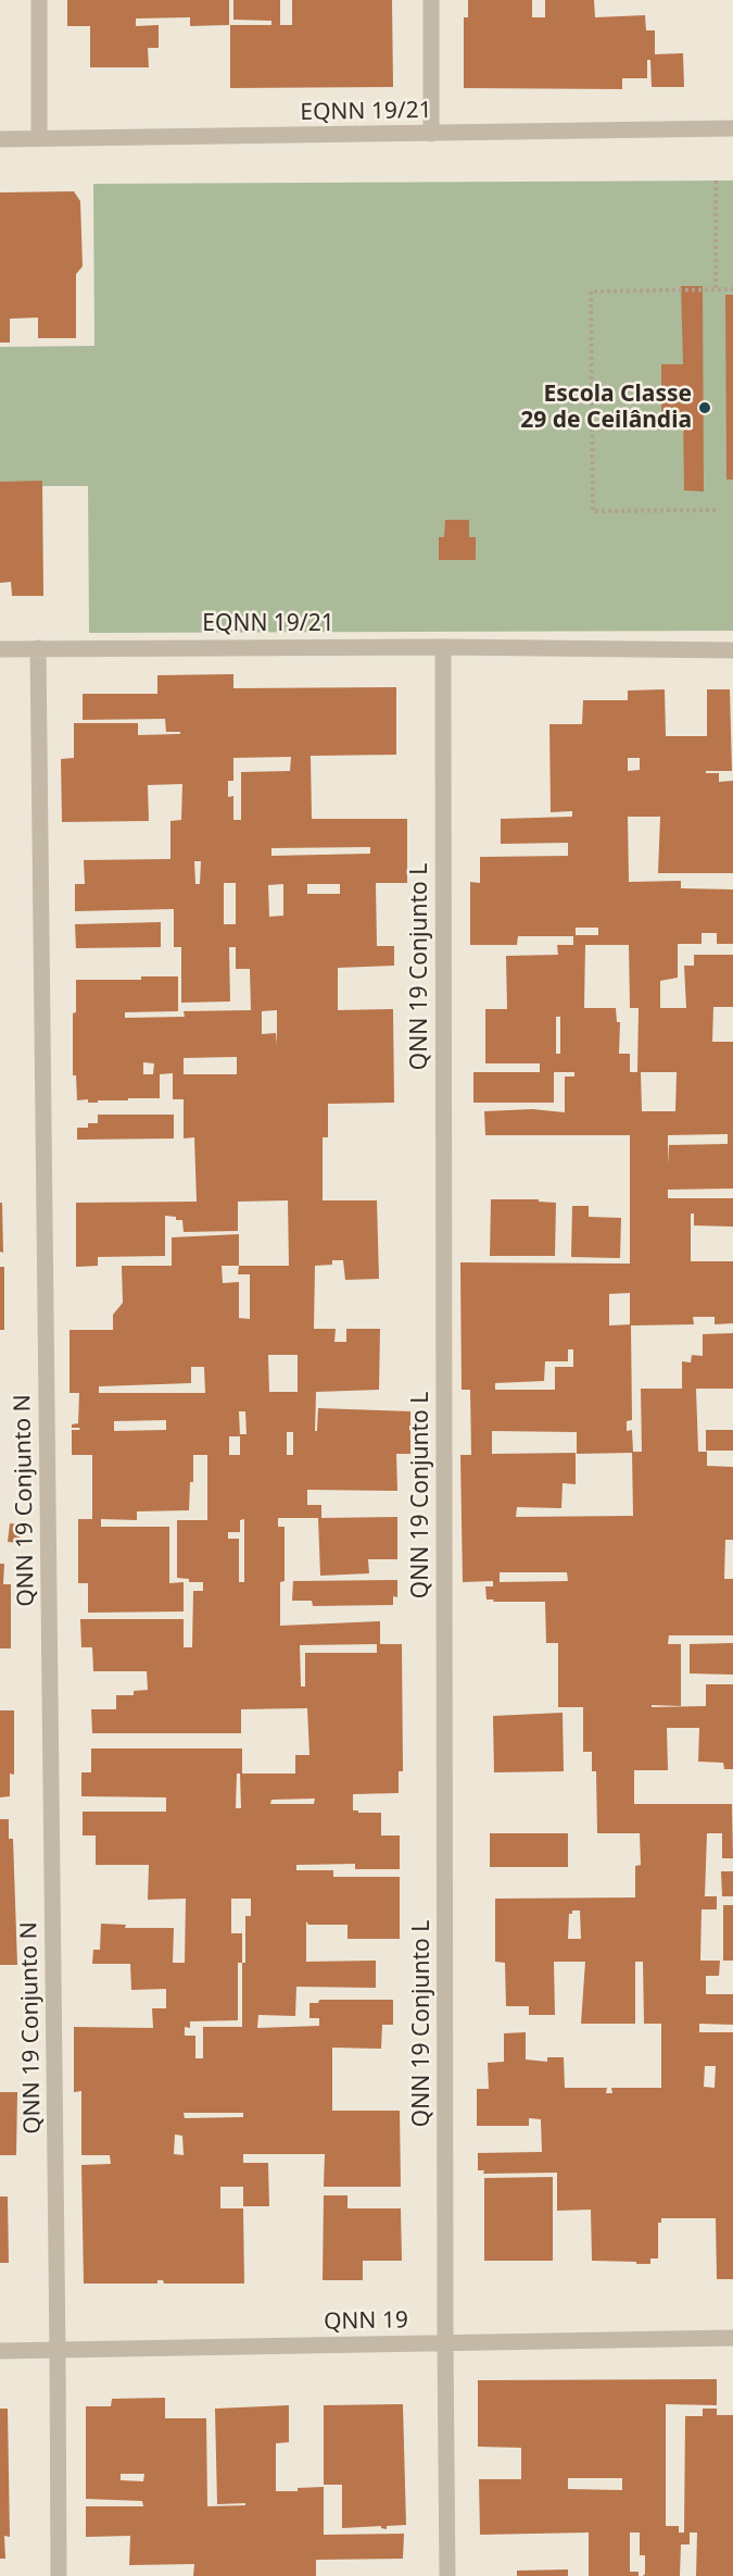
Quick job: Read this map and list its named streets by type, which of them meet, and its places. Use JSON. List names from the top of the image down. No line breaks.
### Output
{"streets":{"street":["EQNN 19/21","QNN 19 Conjunto L","QNN 19 Conjunto N","QNN 19"]},"crossings":[["EQNN 19/21","QNN 19 Conjunto L"],["EQNN 19/21","QNN 19 Conjunto N"],["QNN 19 Conjunto L","QNN 19"],["QNN 19 Conjunto N","QNN 19"]],"places":["Escola Classe 29 de Ceilândia"]}
